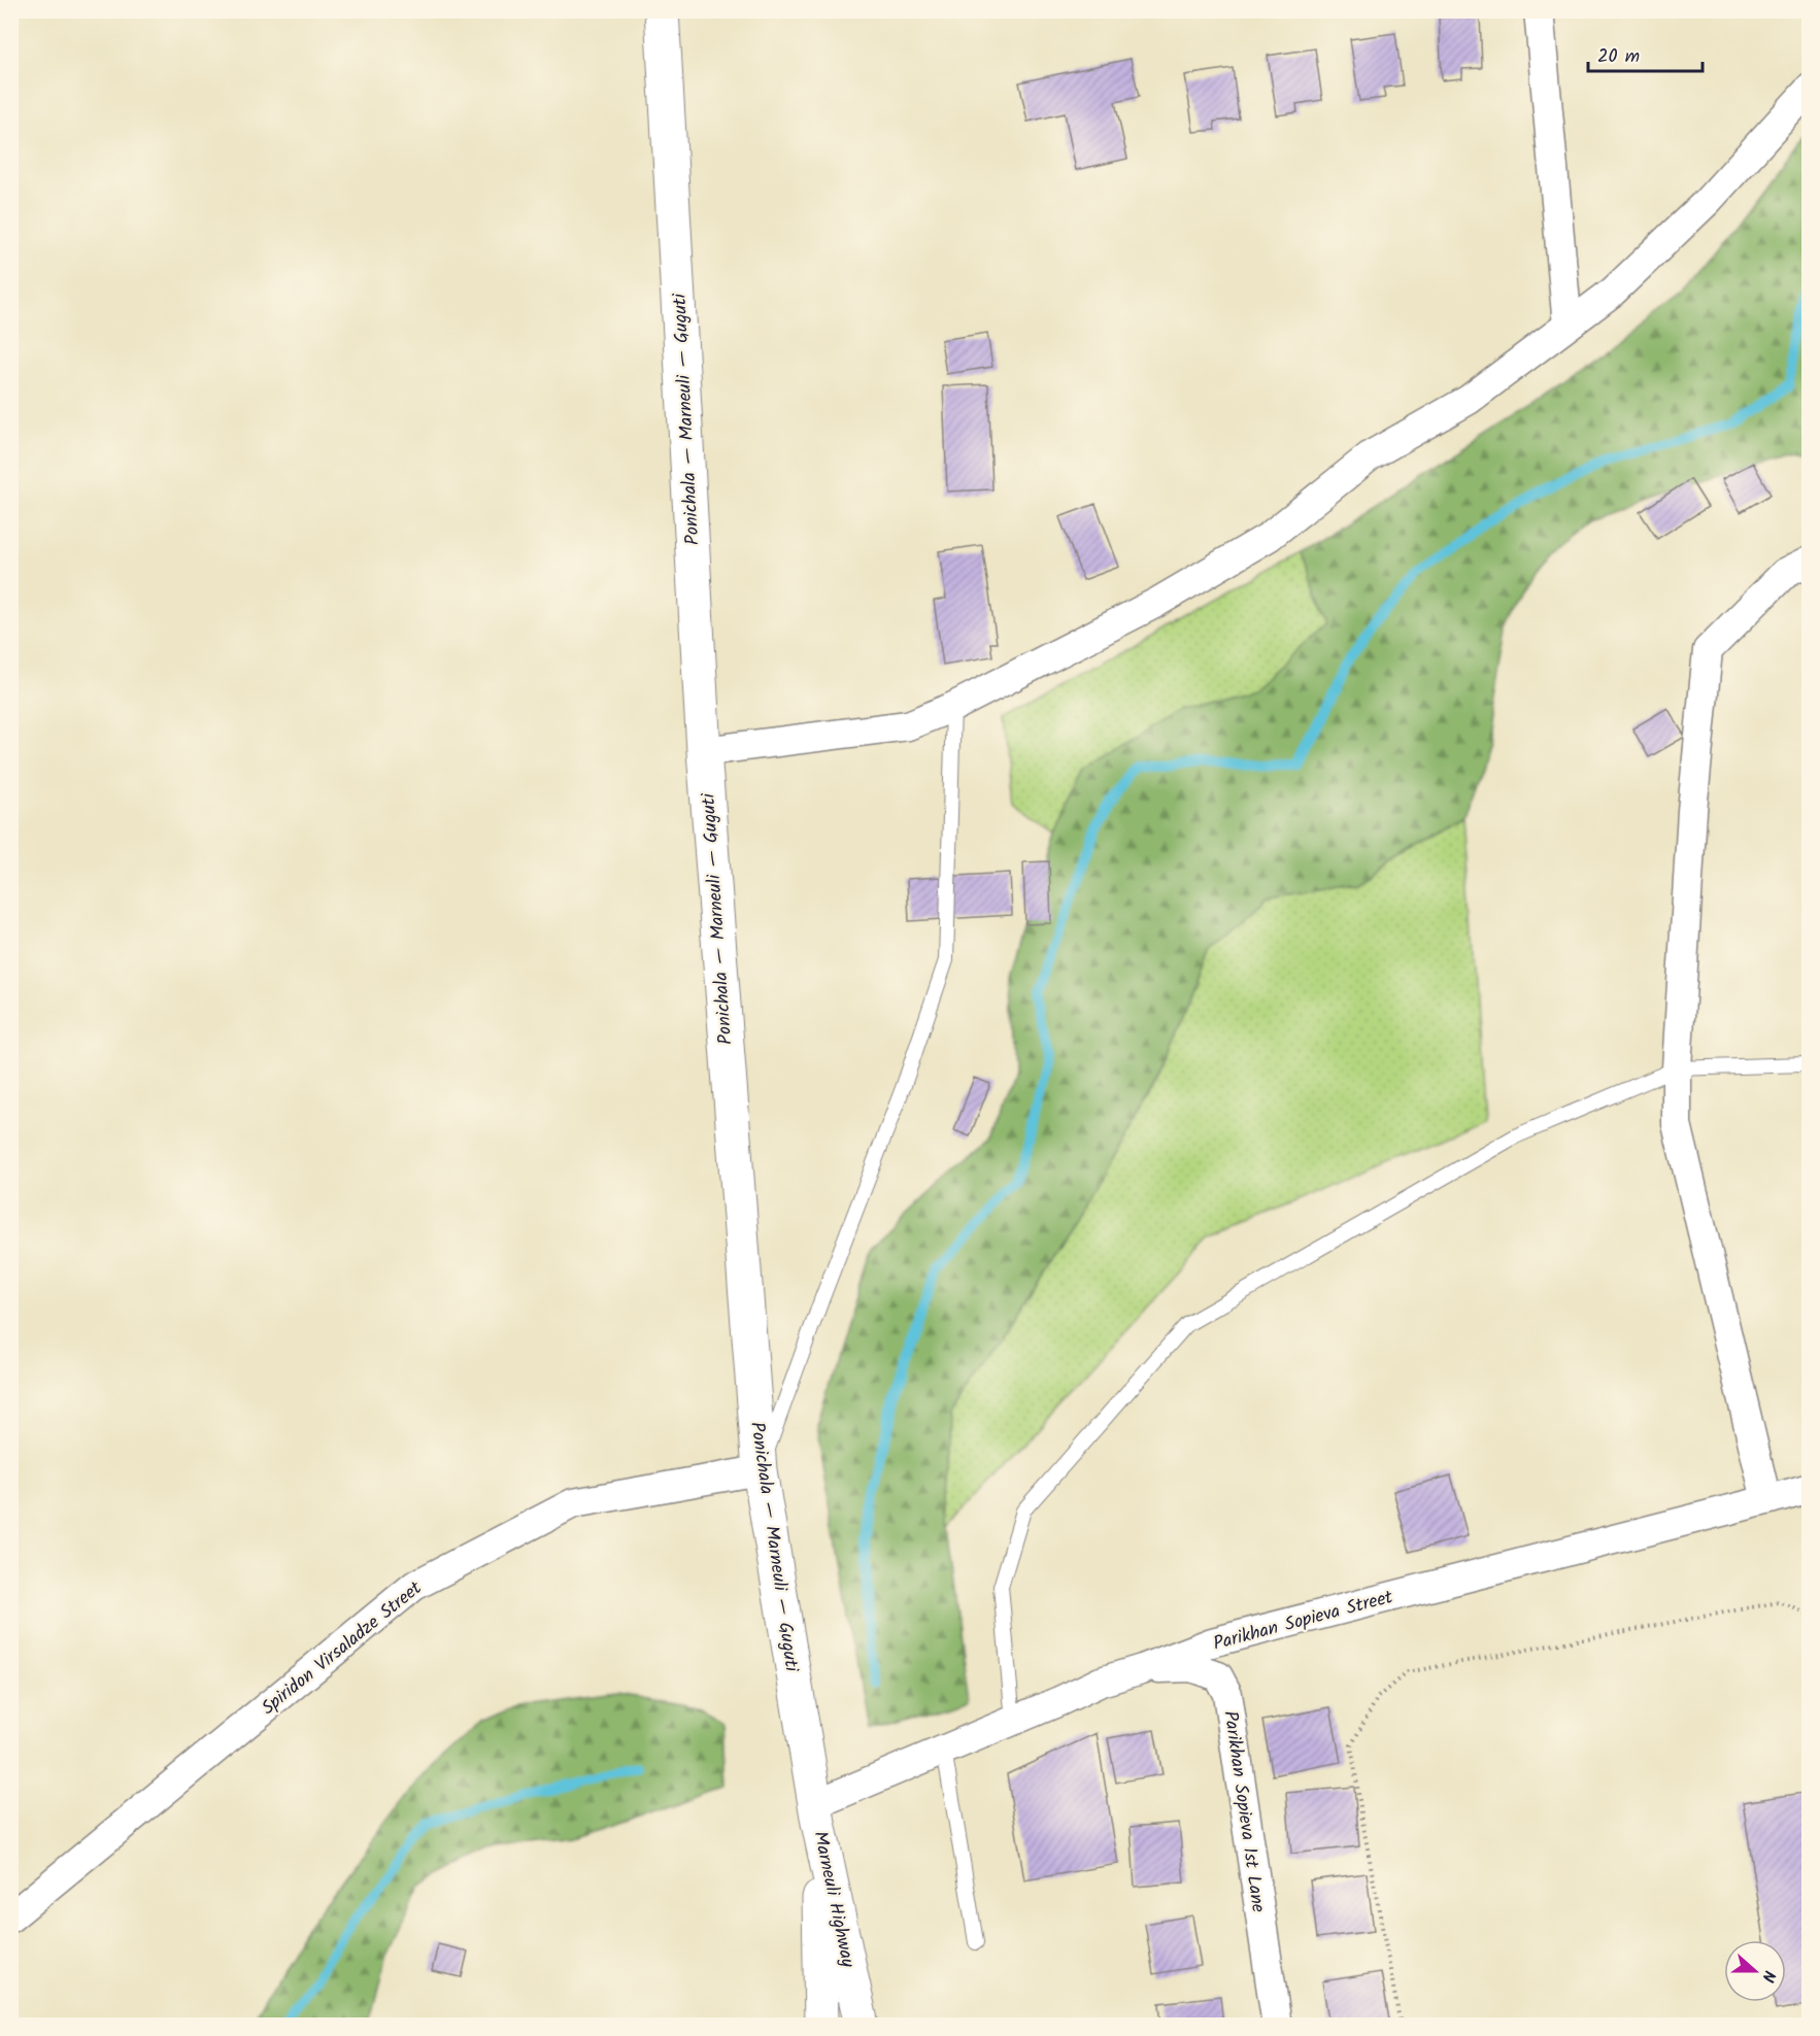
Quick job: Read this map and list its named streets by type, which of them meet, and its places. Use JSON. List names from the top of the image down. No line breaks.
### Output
{"streets":{"highway":["Ponichala — Marneuli — Guguti","Marneuli Highway"],"street":["Parikhan Sopieva Street","Spiridon Virsaladze Street","Parikhan Sopieva 1st Lane"]},"crossings":[["Ponichala — Marneuli — Guguti","Parikhan Sopieva Street"],["Ponichala — Marneuli — Guguti","Spiridon Virsaladze Street"],["Ponichala — Marneuli — Guguti","Marneuli Highway"],["Parikhan Sopieva Street","Parikhan Sopieva 1st Lane"],["Parikhan Sopieva Street","Marneuli Highway"]],"scale_bar":"20 m","north":"right"}
